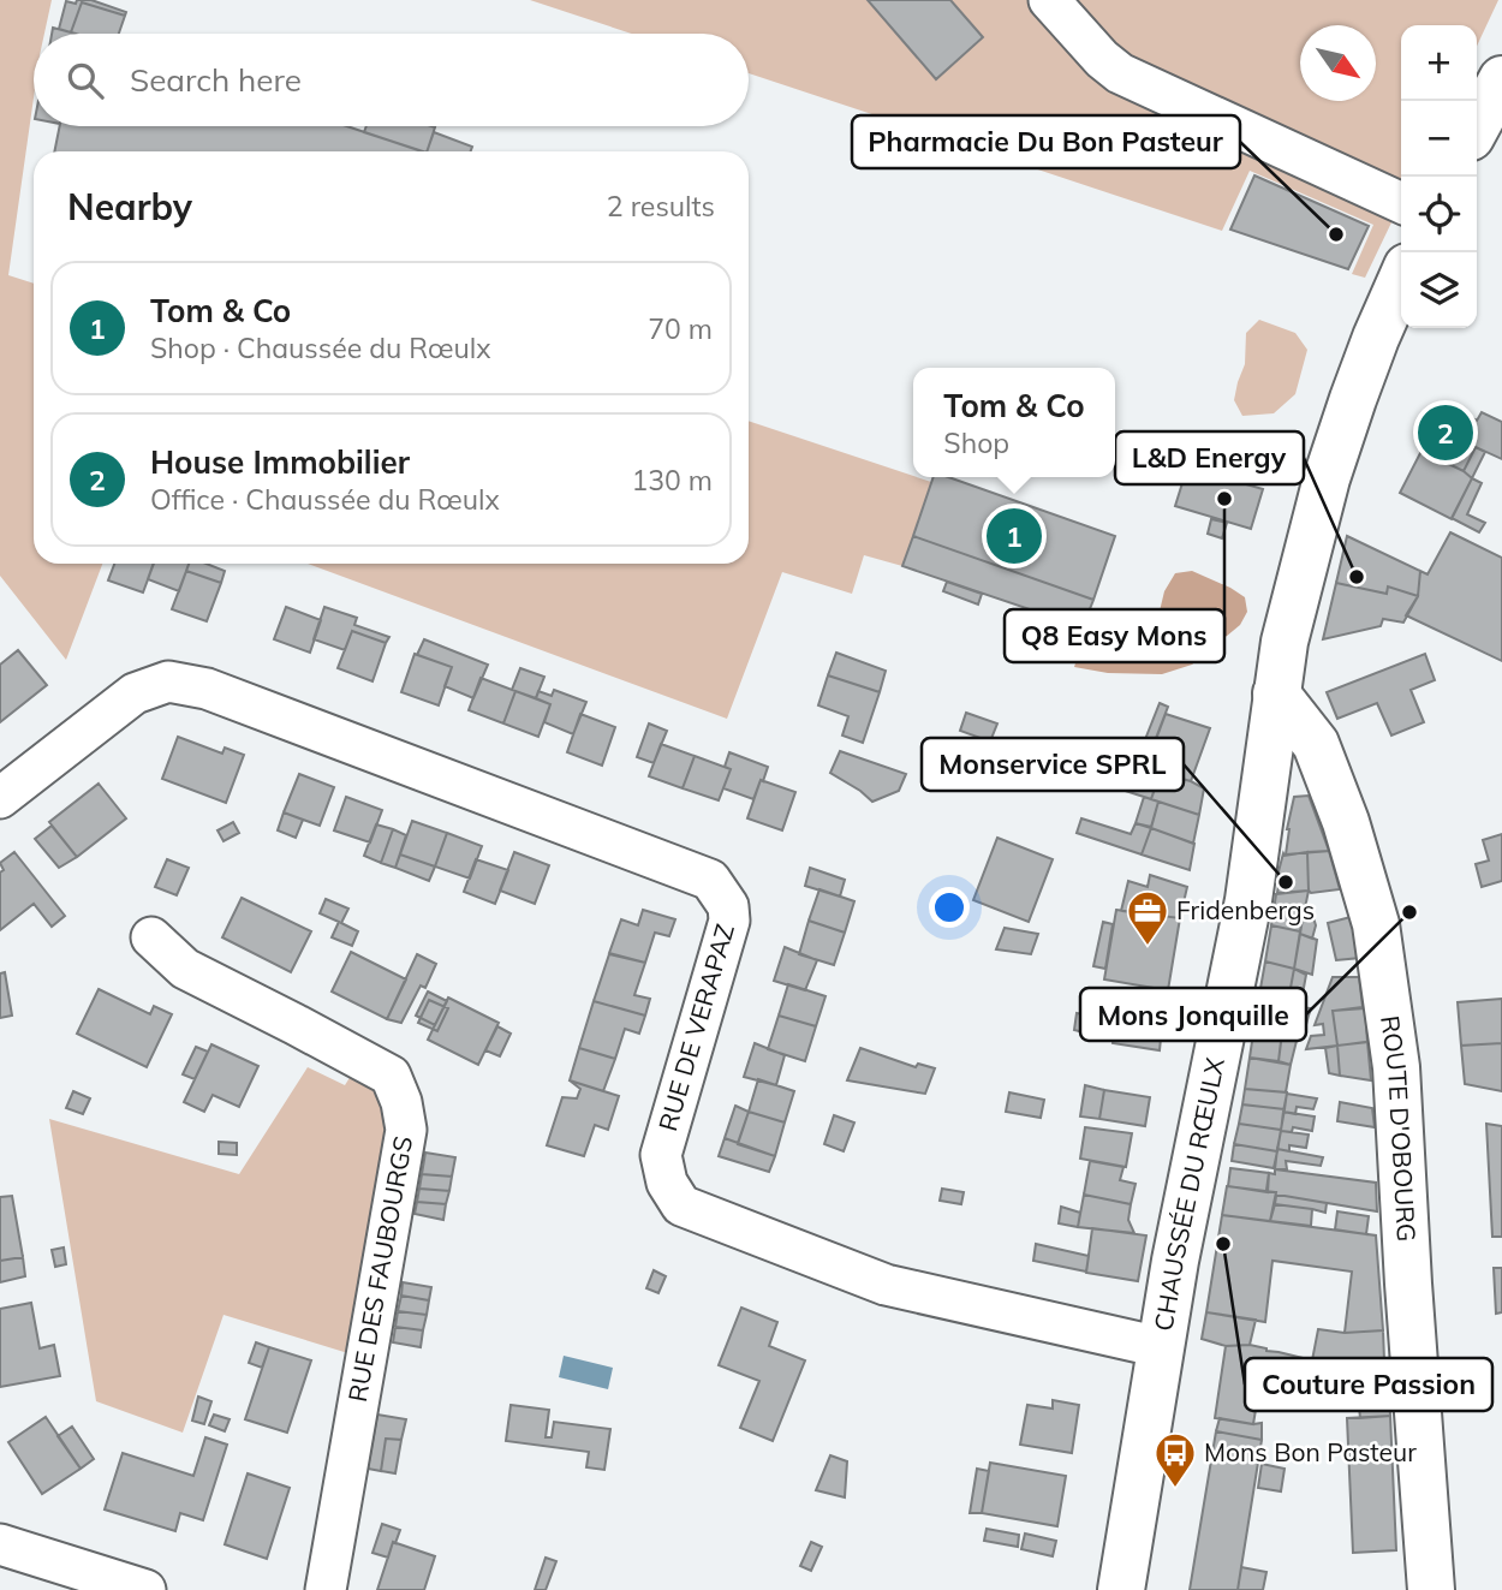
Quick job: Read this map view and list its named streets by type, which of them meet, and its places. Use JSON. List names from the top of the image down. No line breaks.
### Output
{"streets":{"main road":["ROUTE D'OBOURG","CHAUSSÉE DU RŒULX"],"street":["RUE DE VERAPAZ","RUE DES FAUBOURGS"]},"crossings":[["RUE DE VERAPAZ","CHAUSSÉE DU RŒULX"],["ROUTE D'OBOURG","CHAUSSÉE DU RŒULX"]],"places":{"other":["Pharmacie Du Bon Pasteur","Q8 Easy Mons","L&D Energy","Monservice SPRL","Mons Jonquille","Couture Passion"],"office":["Fridenbergs"],"bus stop":["Mons Bon Pasteur"]},"north":"bottom right","page":{"map_buttons":["+","−"],"search":"Search here","heading":["Nearby","2 results"],"list":[{"mark":"1","name":"Tom & Co","note":"Shop · Chaussée du Rœulx","value":"70 m"},{"mark":"2","name":"House Immobilier","note":"Office · Chaussée du Rœulx","value":"130 m"}],"popup":["Tom & Co","Shop"],"pins":["2","1"]}}
